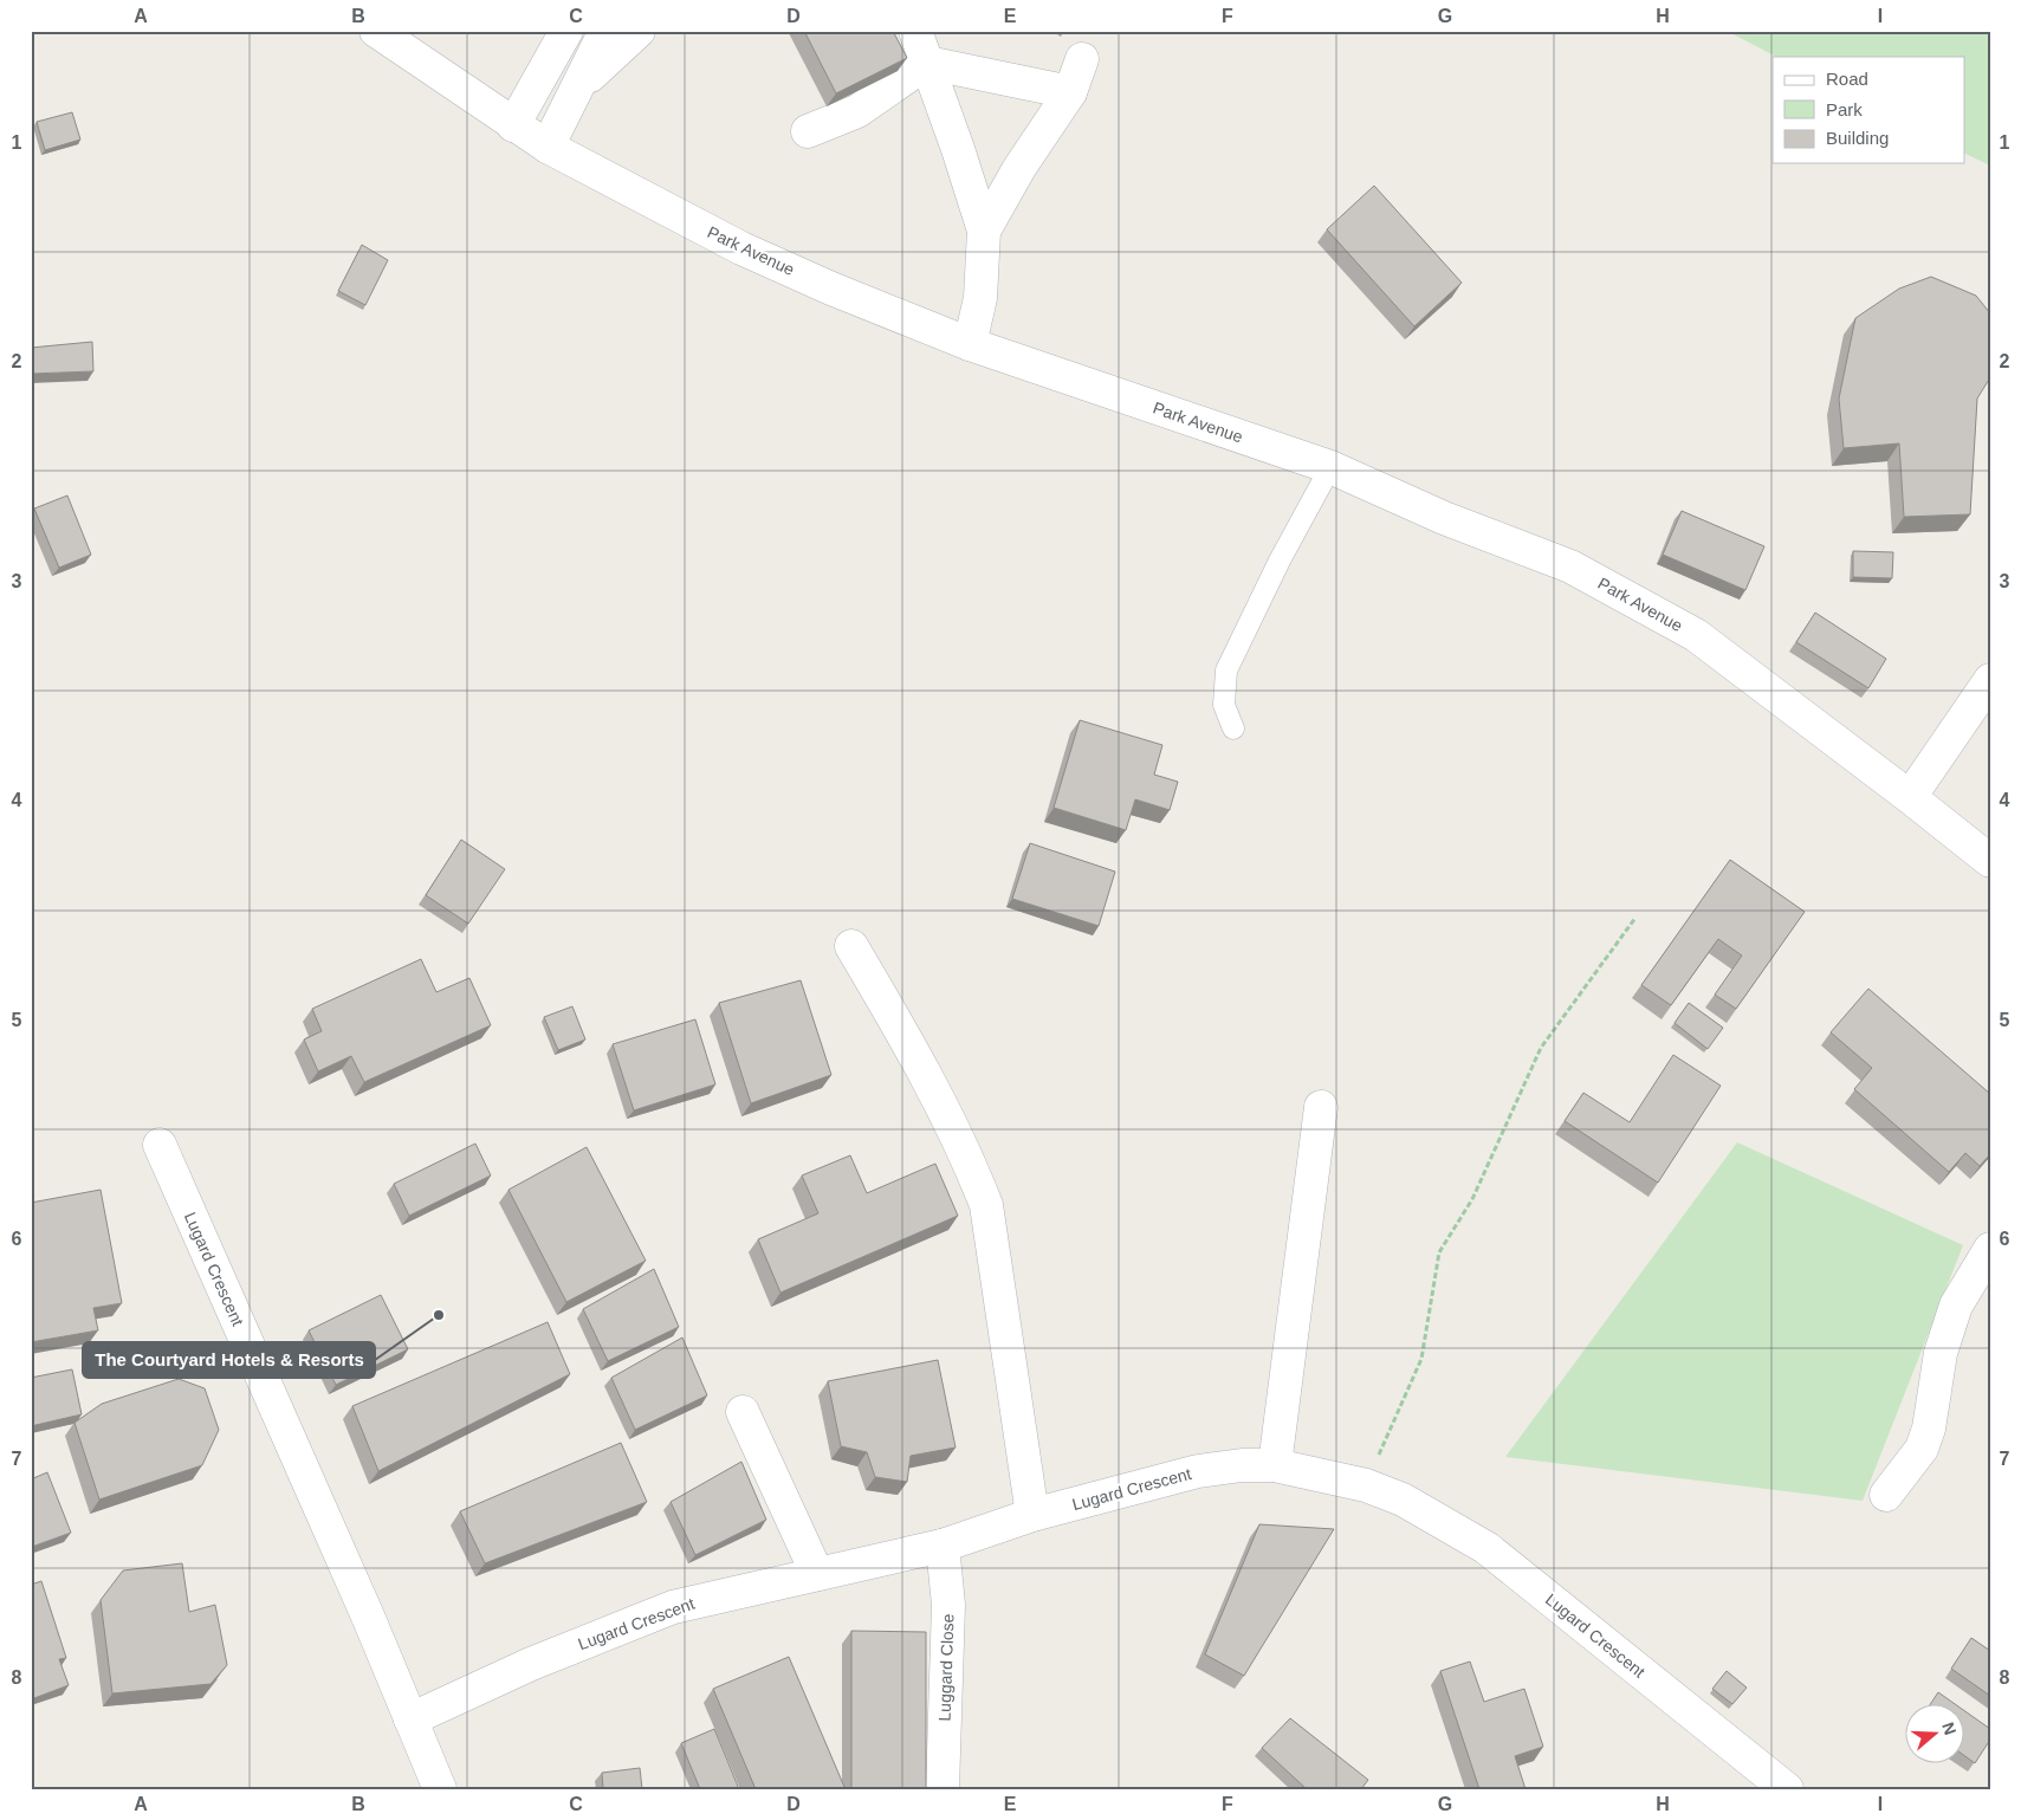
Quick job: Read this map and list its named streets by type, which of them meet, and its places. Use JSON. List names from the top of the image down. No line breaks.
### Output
{"streets":{"street":["Park Avenue","Lugard Crescent","Luggard Close"]},"crossings":[["Lugard Crescent","Luggard Close"]],"places":["The Courtyard Hotels & Resorts"],"legend":["Road","Park","Building"],"north":"right","grid":{"columns":["A","B","C","D","E","F","G","H","I"],"rows":["1","2","3","4","5","6","7","8"]}}
